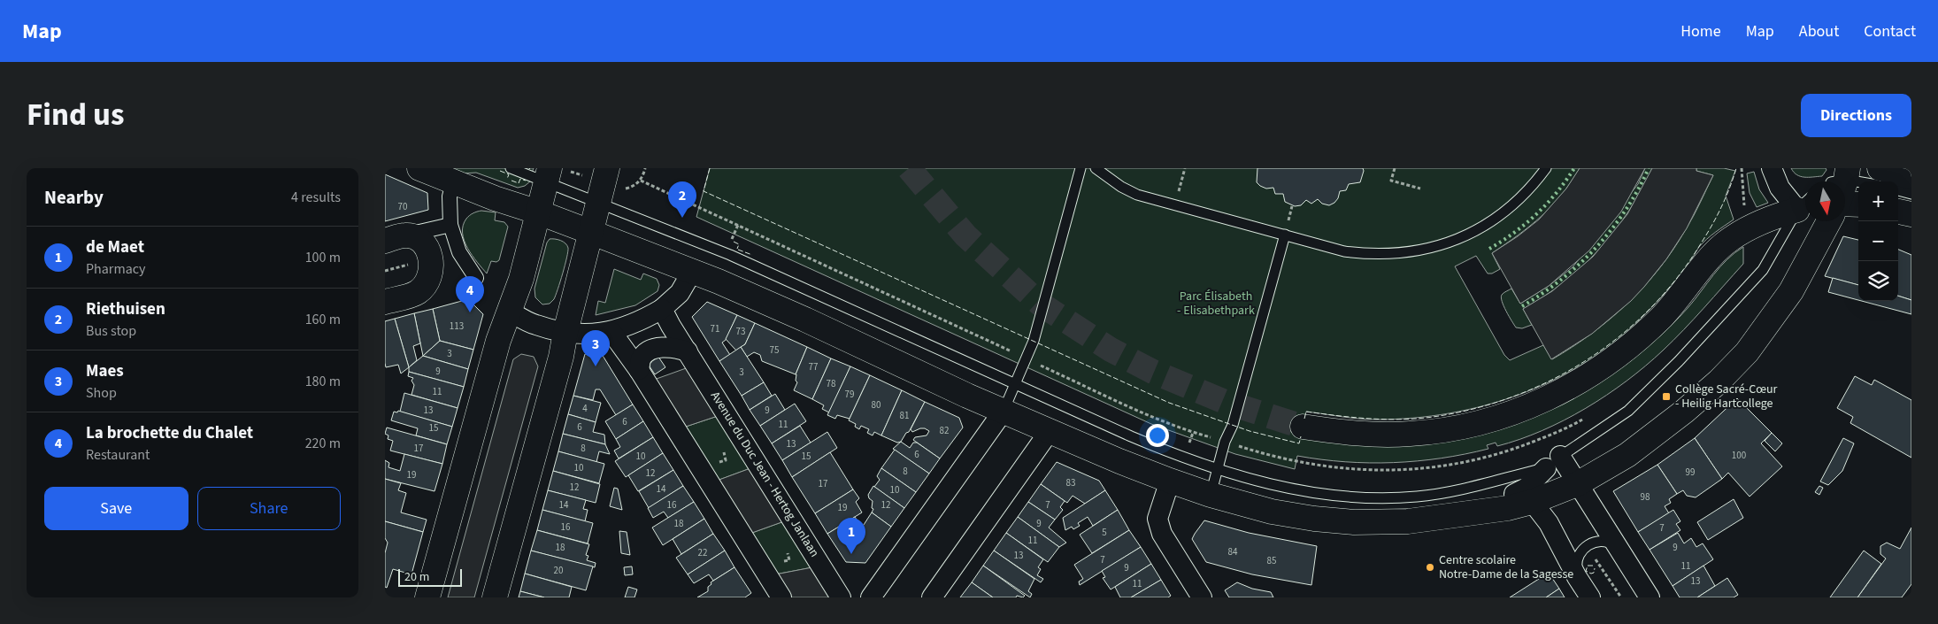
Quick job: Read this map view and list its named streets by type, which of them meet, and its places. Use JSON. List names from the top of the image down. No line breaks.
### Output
{"streets":{"street":["Avenue du Duc Jean - Hertog Janlaan"]},"parks":["Parc Élisabeth - Elisabethpark"],"places":{"transit":["Collège Sacré-Cœur - Heilig Hartcollege"],"other":["Centre scolaire Notre-Dame de la Sagesse"]},"house_numbers":["70","113","71","73","75","3","77","9","3","78","11","79","80","4","13","9","81","6","11","6","15","82","13","17","8","6","100","10","15","10","8","99","12","19","83","17","12","14","10","98","14","16","12","7","19","18","9","16","7","5","11","18","9","84","22","13","7","85","11","9","20","13","11"],"scale_bar":"20 m","north":"bottom","page":{"header":"Map","nav":["Home","Map","About","Contact"],"title":"Find us","buttons":["Directions",["Save","Share"]],"heading":["Nearby","4 results"],"map_buttons":["+","−"],"pins":["2","4","3","1"],"list":[{"mark":"1","name":"de Maet","note":"Pharmacy","value":"100 m"},{"mark":"2","name":"Riethuisen","note":"Bus stop","value":"160 m"},{"mark":"3","name":"Maes","note":"Shop","value":"180 m"},{"mark":"4","name":"La brochette du Chalet","note":"Restaurant","value":"220 m"}],"scale":"20 m"}}
